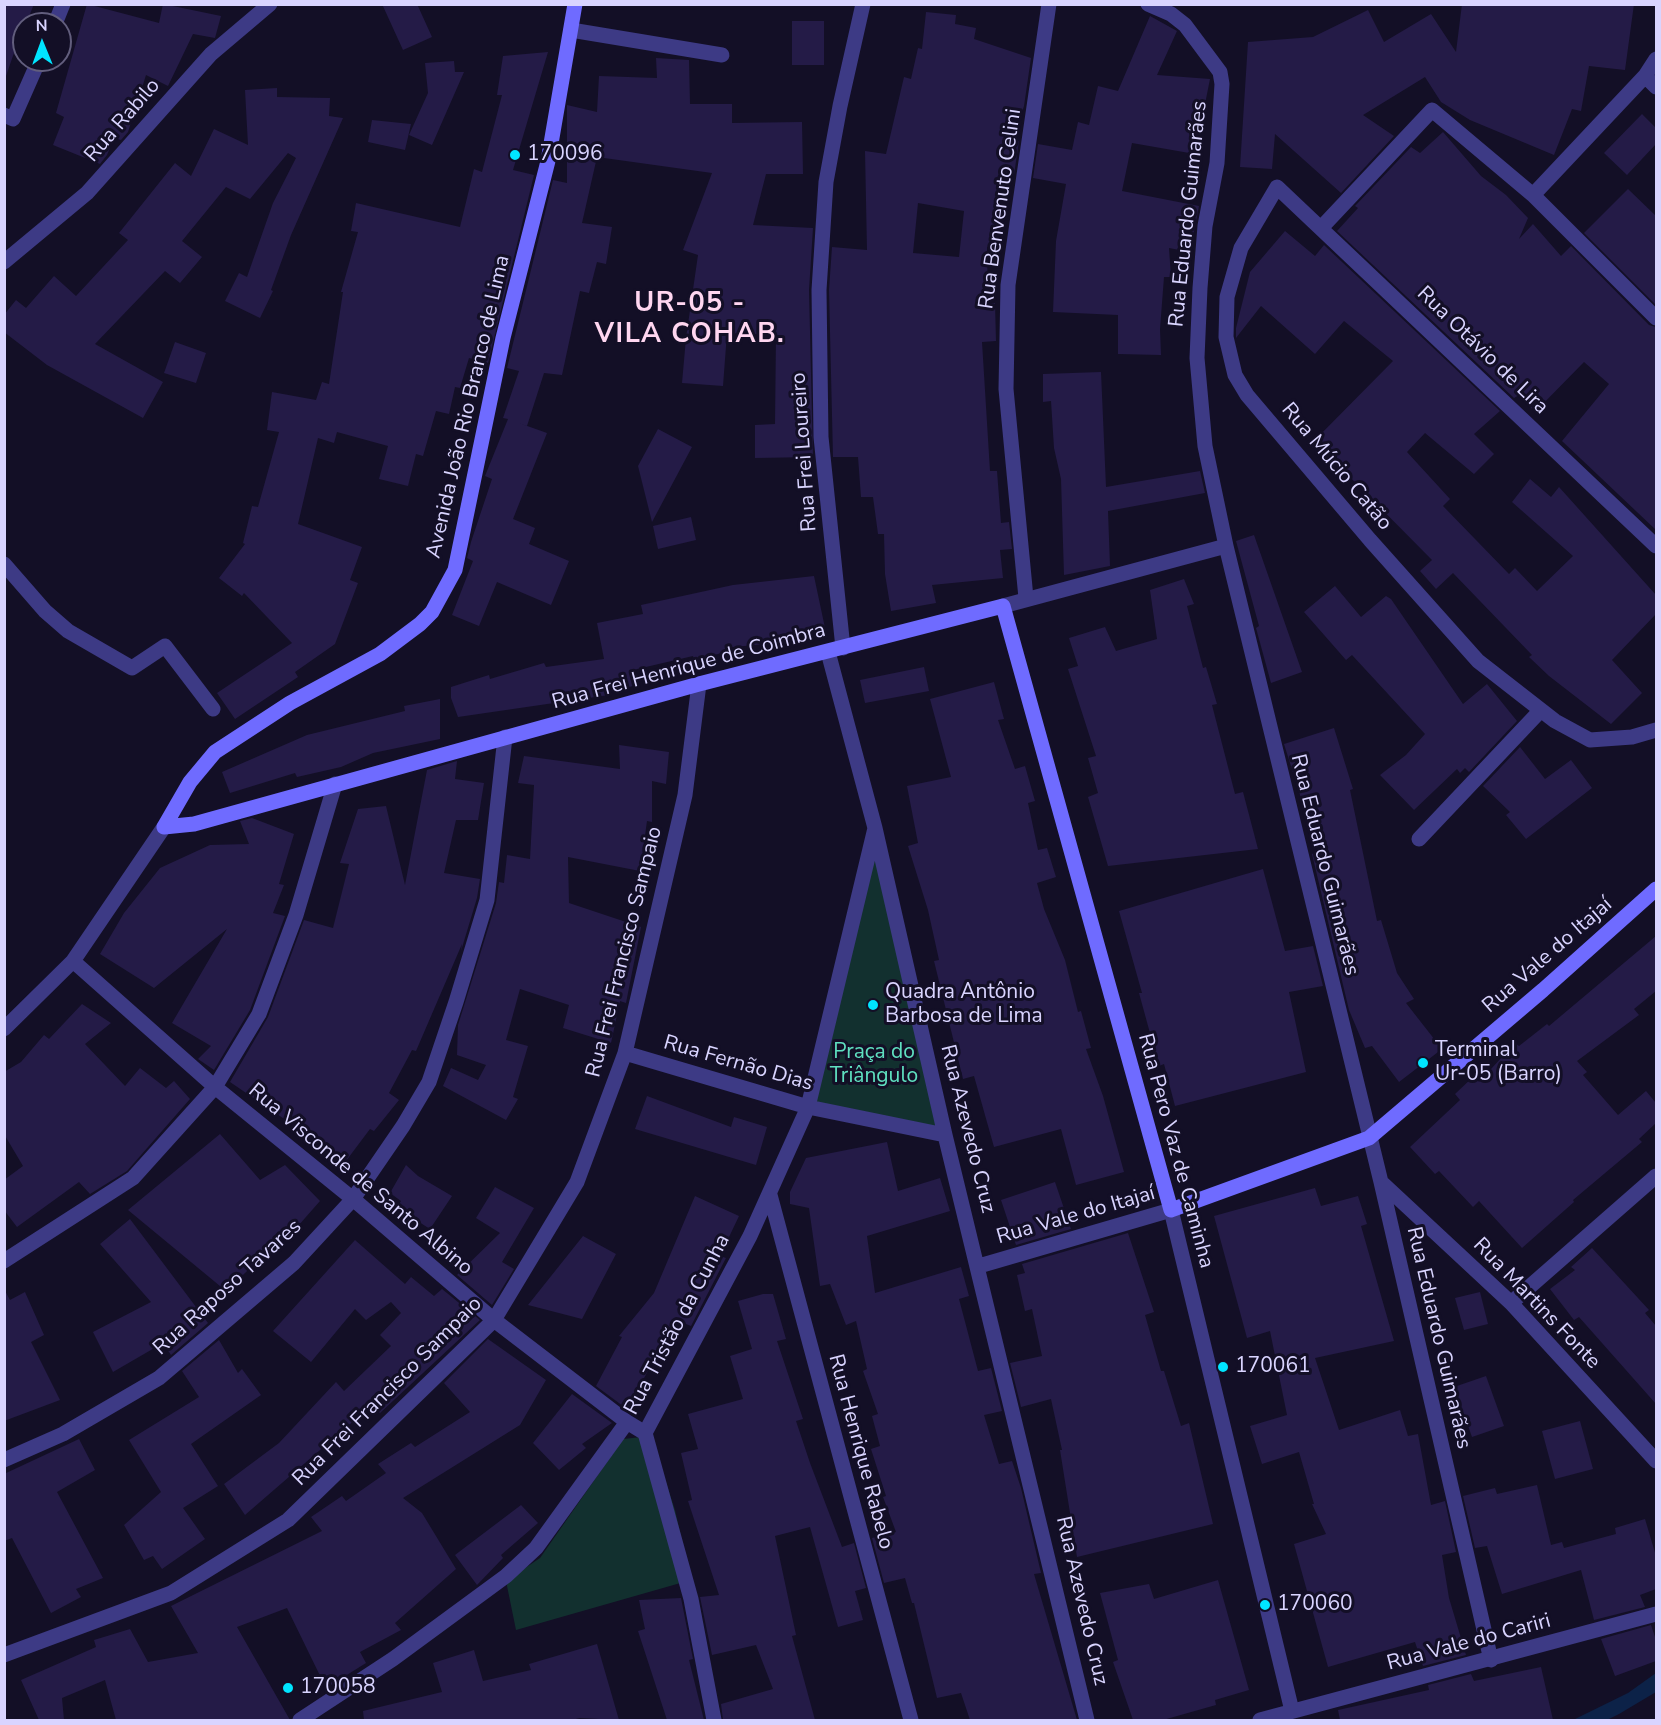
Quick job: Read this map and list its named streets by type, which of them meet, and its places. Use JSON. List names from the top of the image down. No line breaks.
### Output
{"streets":{"main road":["Avenida João Rio Branco de Lima","Rua Frei Henrique de Coimbra","Rua Vale do Itajaí","Rua Pero Vaz de Caminha"],"street":["Rua Rabilo","Rua Benvenuto Celini","Rua Eduardo Guimarães","Rua Otávio de Lira","Rua Frei Loureiro","Rua Múcio Catão","Rua Frei Francisco Sampaio","Rua Fernão Dias","Rua Azevedo Cruz","Rua Visconde de Santo Albino","Rua Raposo Tavares","Rua Martins Fonte","Rua Tristão da Cunha","Rua Henrique Rabelo","Rua Vale do Cariri"]},"crossings":[["Rua Benvenuto Celini","Rua Frei Henrique de Coimbra"],["Rua Eduardo Guimarães","Rua Frei Henrique de Coimbra"],["Rua Eduardo Guimarães","Rua Vale do Itajaí"],["Rua Eduardo Guimarães","Rua Martins Fonte"],["Rua Eduardo Guimarães","Rua Vale do Cariri"],["Rua Otávio de Lira","Rua Múcio Catão"],["Avenida João Rio Branco de Lima","Rua Frei Henrique de Coimbra"],["Rua Frei Loureiro","Rua Frei Henrique de Coimbra"],["Rua Frei Henrique de Coimbra","Rua Frei Francisco Sampaio"],["Rua Frei Henrique de Coimbra","Rua Azevedo Cruz"],["Rua Frei Henrique de Coimbra","Rua Pero Vaz de Caminha"],["Rua Frei Henrique de Coimbra","Rua Raposo Tavares"],["Rua Frei Francisco Sampaio","Rua Fernão Dias"],["Rua Frei Francisco Sampaio","Rua Visconde de Santo Albino"],["Rua Vale do Itajaí","Rua Azevedo Cruz"],["Rua Vale do Itajaí","Rua Pero Vaz de Caminha"],["Rua Fernão Dias","Rua Azevedo Cruz"],["Rua Fernão Dias","Rua Tristão da Cunha"],["Rua Azevedo Cruz","Rua Tristão da Cunha"],["Rua Pero Vaz de Caminha","Rua Vale do Cariri"],["Rua Visconde de Santo Albino","Rua Raposo Tavares"],["Rua Visconde de Santo Albino","Rua Tristão da Cunha"],["Rua Tristão da Cunha","Rua Henrique Rabelo"]],"districts":["UR-05 - VILA COHAB."],"parks":["Praça do Triângulo"],"places":["170096","Quadra Antônio Barbosa de Lima","Terminal Ur-05 (Barro)","170061","170060","170058"],"north":"top"}
